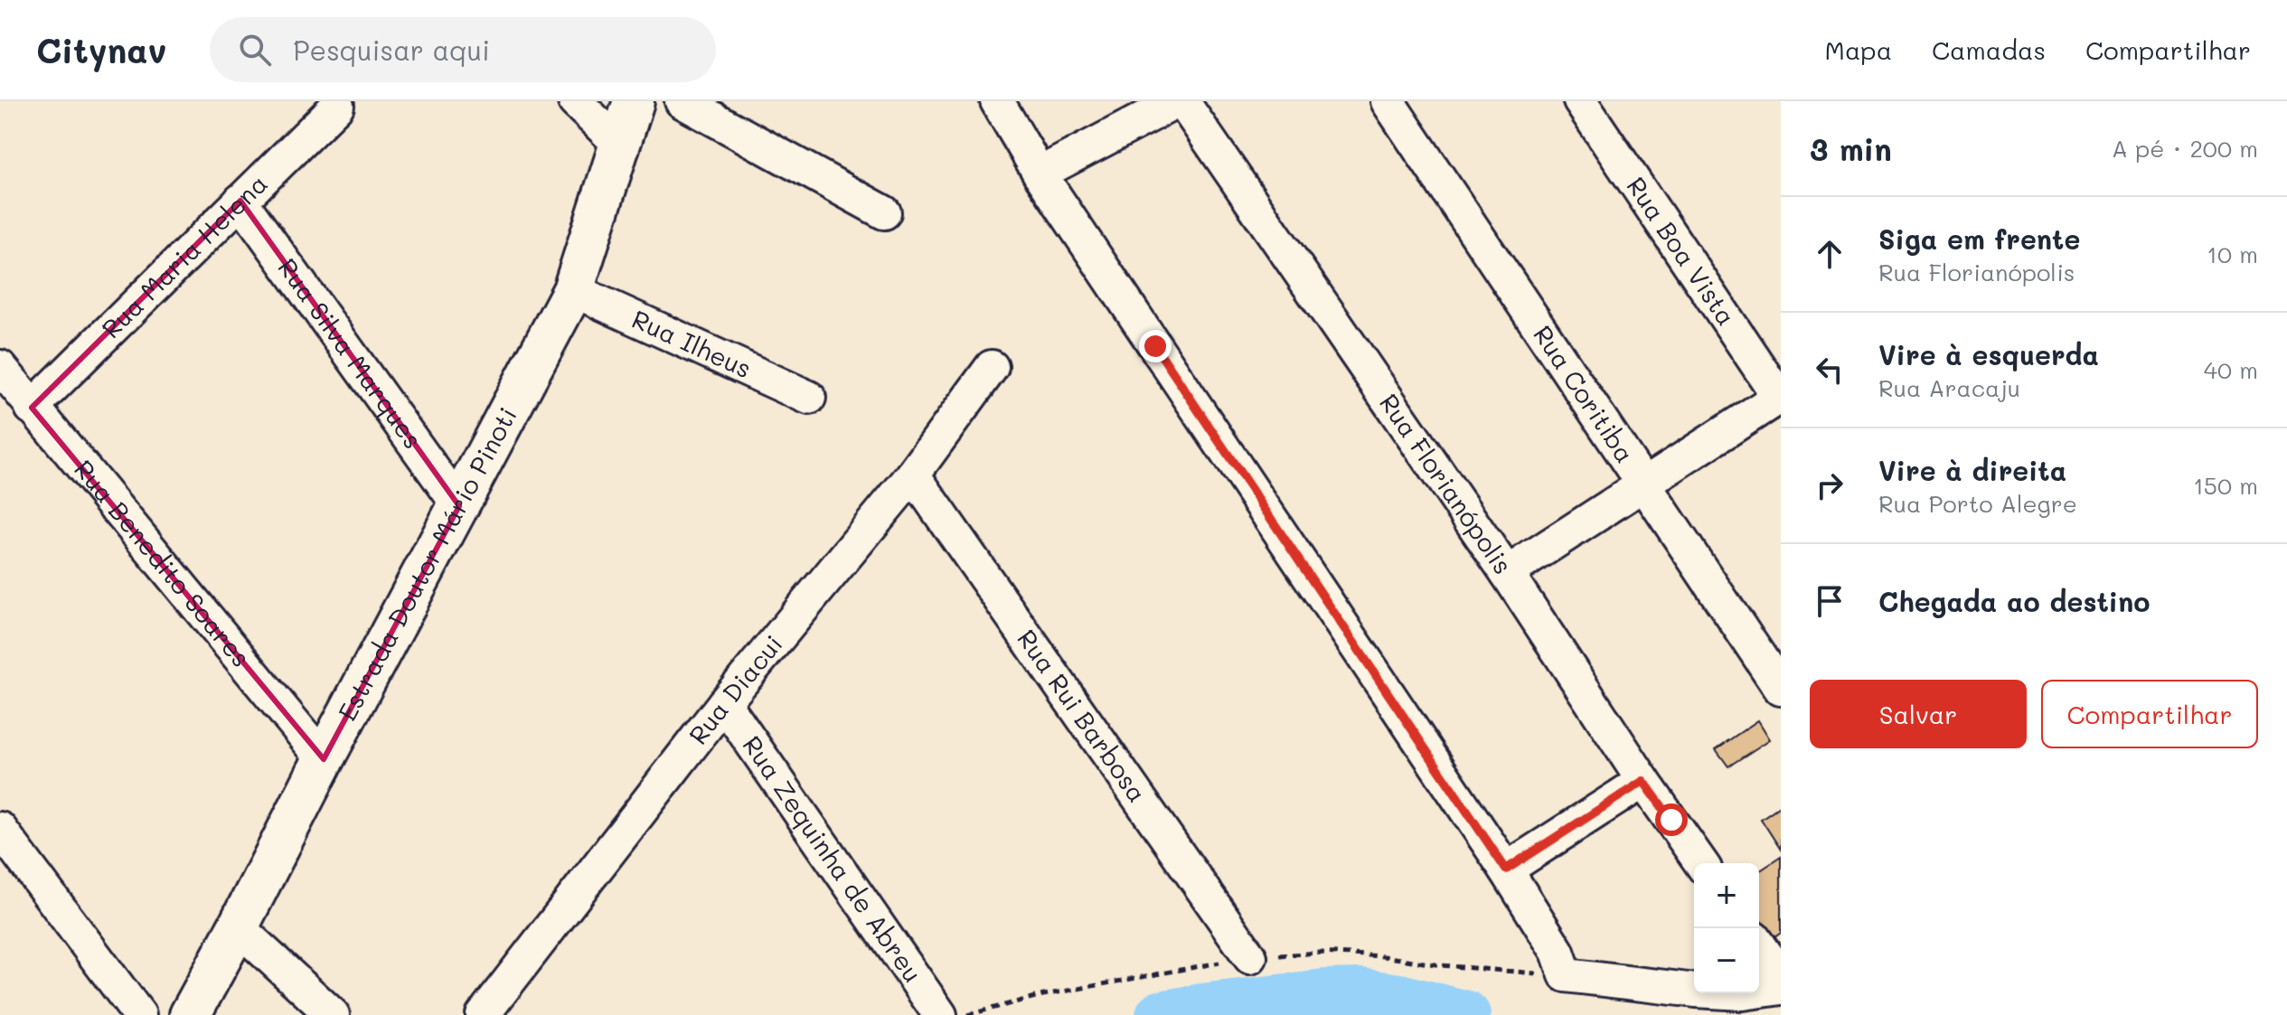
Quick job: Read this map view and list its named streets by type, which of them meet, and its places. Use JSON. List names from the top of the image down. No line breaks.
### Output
{"streets":{"street":["Rua Boa Vista","Rua Maria Helena","Rua Ilheus","Rua Silva Marques","Rua Coritiba","Rua Florianópolis","Rua Benedito Soares","Estrada Doutor Mário Pinoti","Rua Diacui","Rua Rui Barbosa","Rua Zequinha de Abreu"]},"crossings":[["Rua Maria Helena","Rua Silva Marques"],["Rua Maria Helena","Rua Benedito Soares"],["Rua Ilheus","Estrada Doutor Mário Pinoti"],["Rua Silva Marques","Estrada Doutor Mário Pinoti"],["Rua Benedito Soares","Estrada Doutor Mário Pinoti"],["Rua Diacui","Rua Rui Barbosa"],["Rua Diacui","Rua Zequinha de Abreu"]],"page":{"header":"Citynav","search":"Pesquisar aqui","nav":["Mapa","Camadas","Compartilhar"],"heading":["3 min","A pé · 200 m"],"list":[["Siga em frente","Rua Florianópolis","10 m"],["Vire à esquerda","Rua Aracaju","40 m"],["Vire à direita","Rua Porto Alegre","150 m"],"Chegada ao destino"],"buttons":["Salvar","Compartilhar"],"map_buttons":["+","−"]}}
